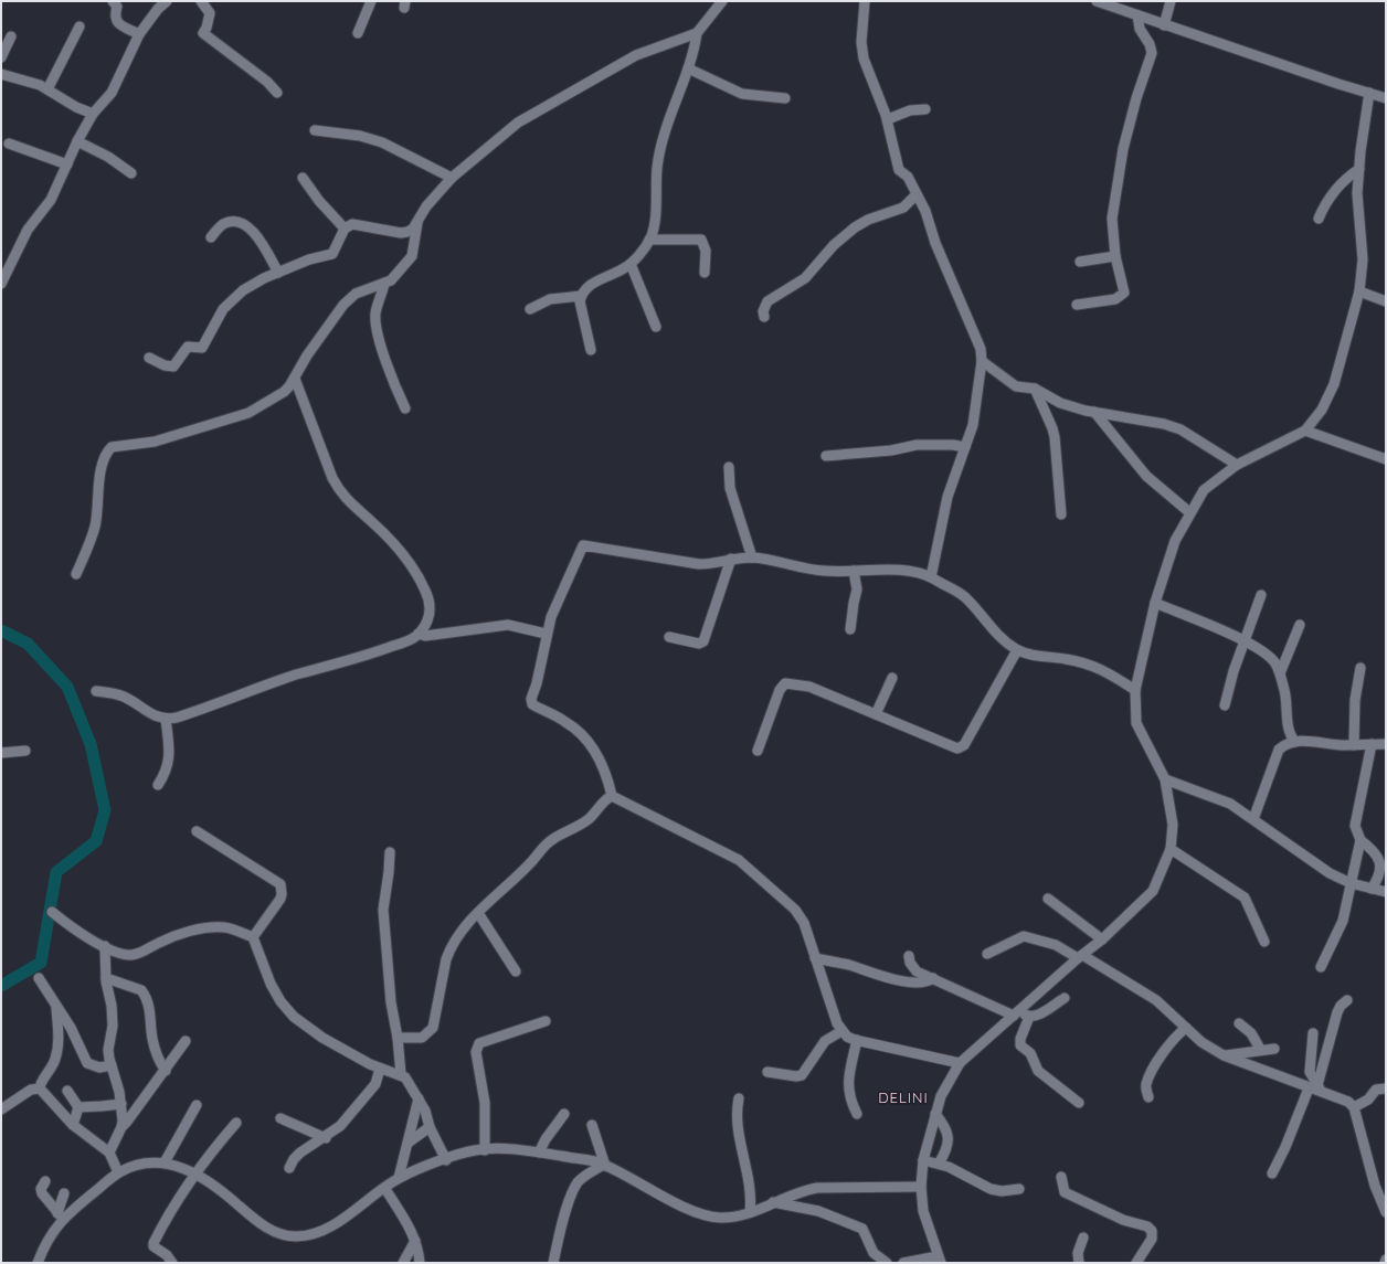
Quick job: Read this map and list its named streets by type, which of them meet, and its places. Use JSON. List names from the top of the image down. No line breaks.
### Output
{"districts":["DELINI"]}
